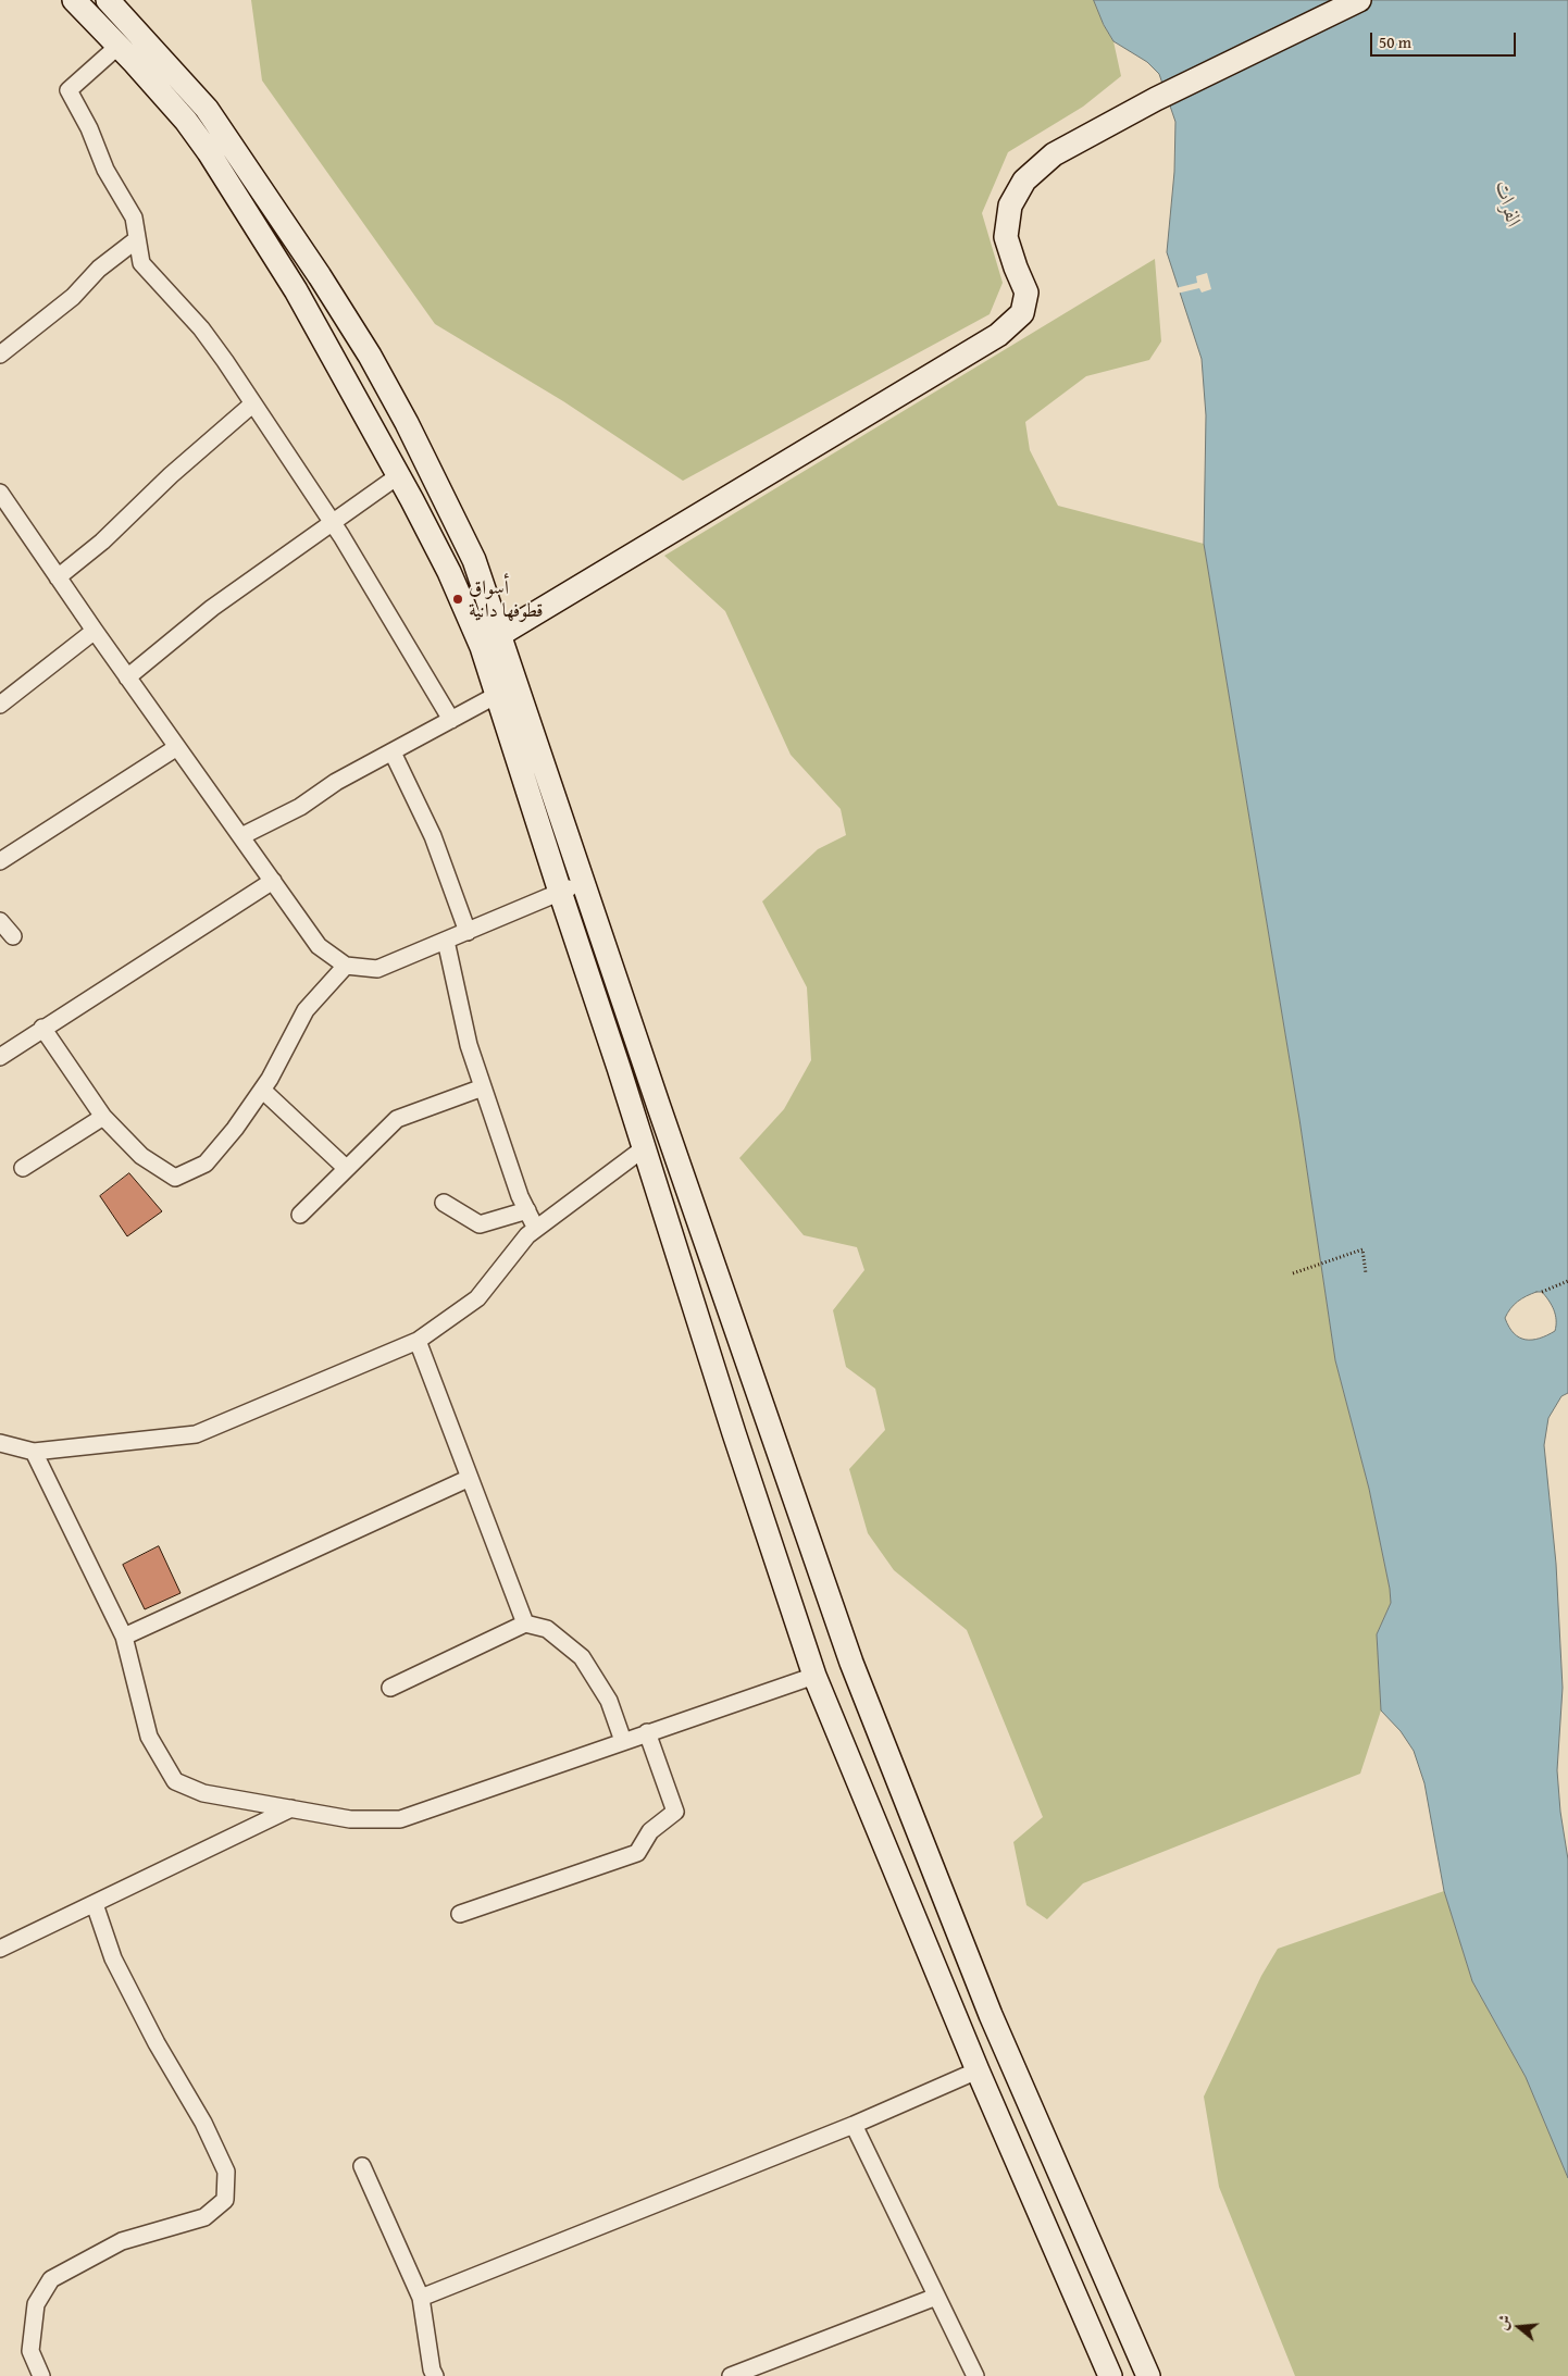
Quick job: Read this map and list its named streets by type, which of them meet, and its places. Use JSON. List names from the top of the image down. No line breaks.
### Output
{"water":["الفرات"],"places":["أسواق قطوفها دانية"],"scale_bar":"50 m","north":"left"}
